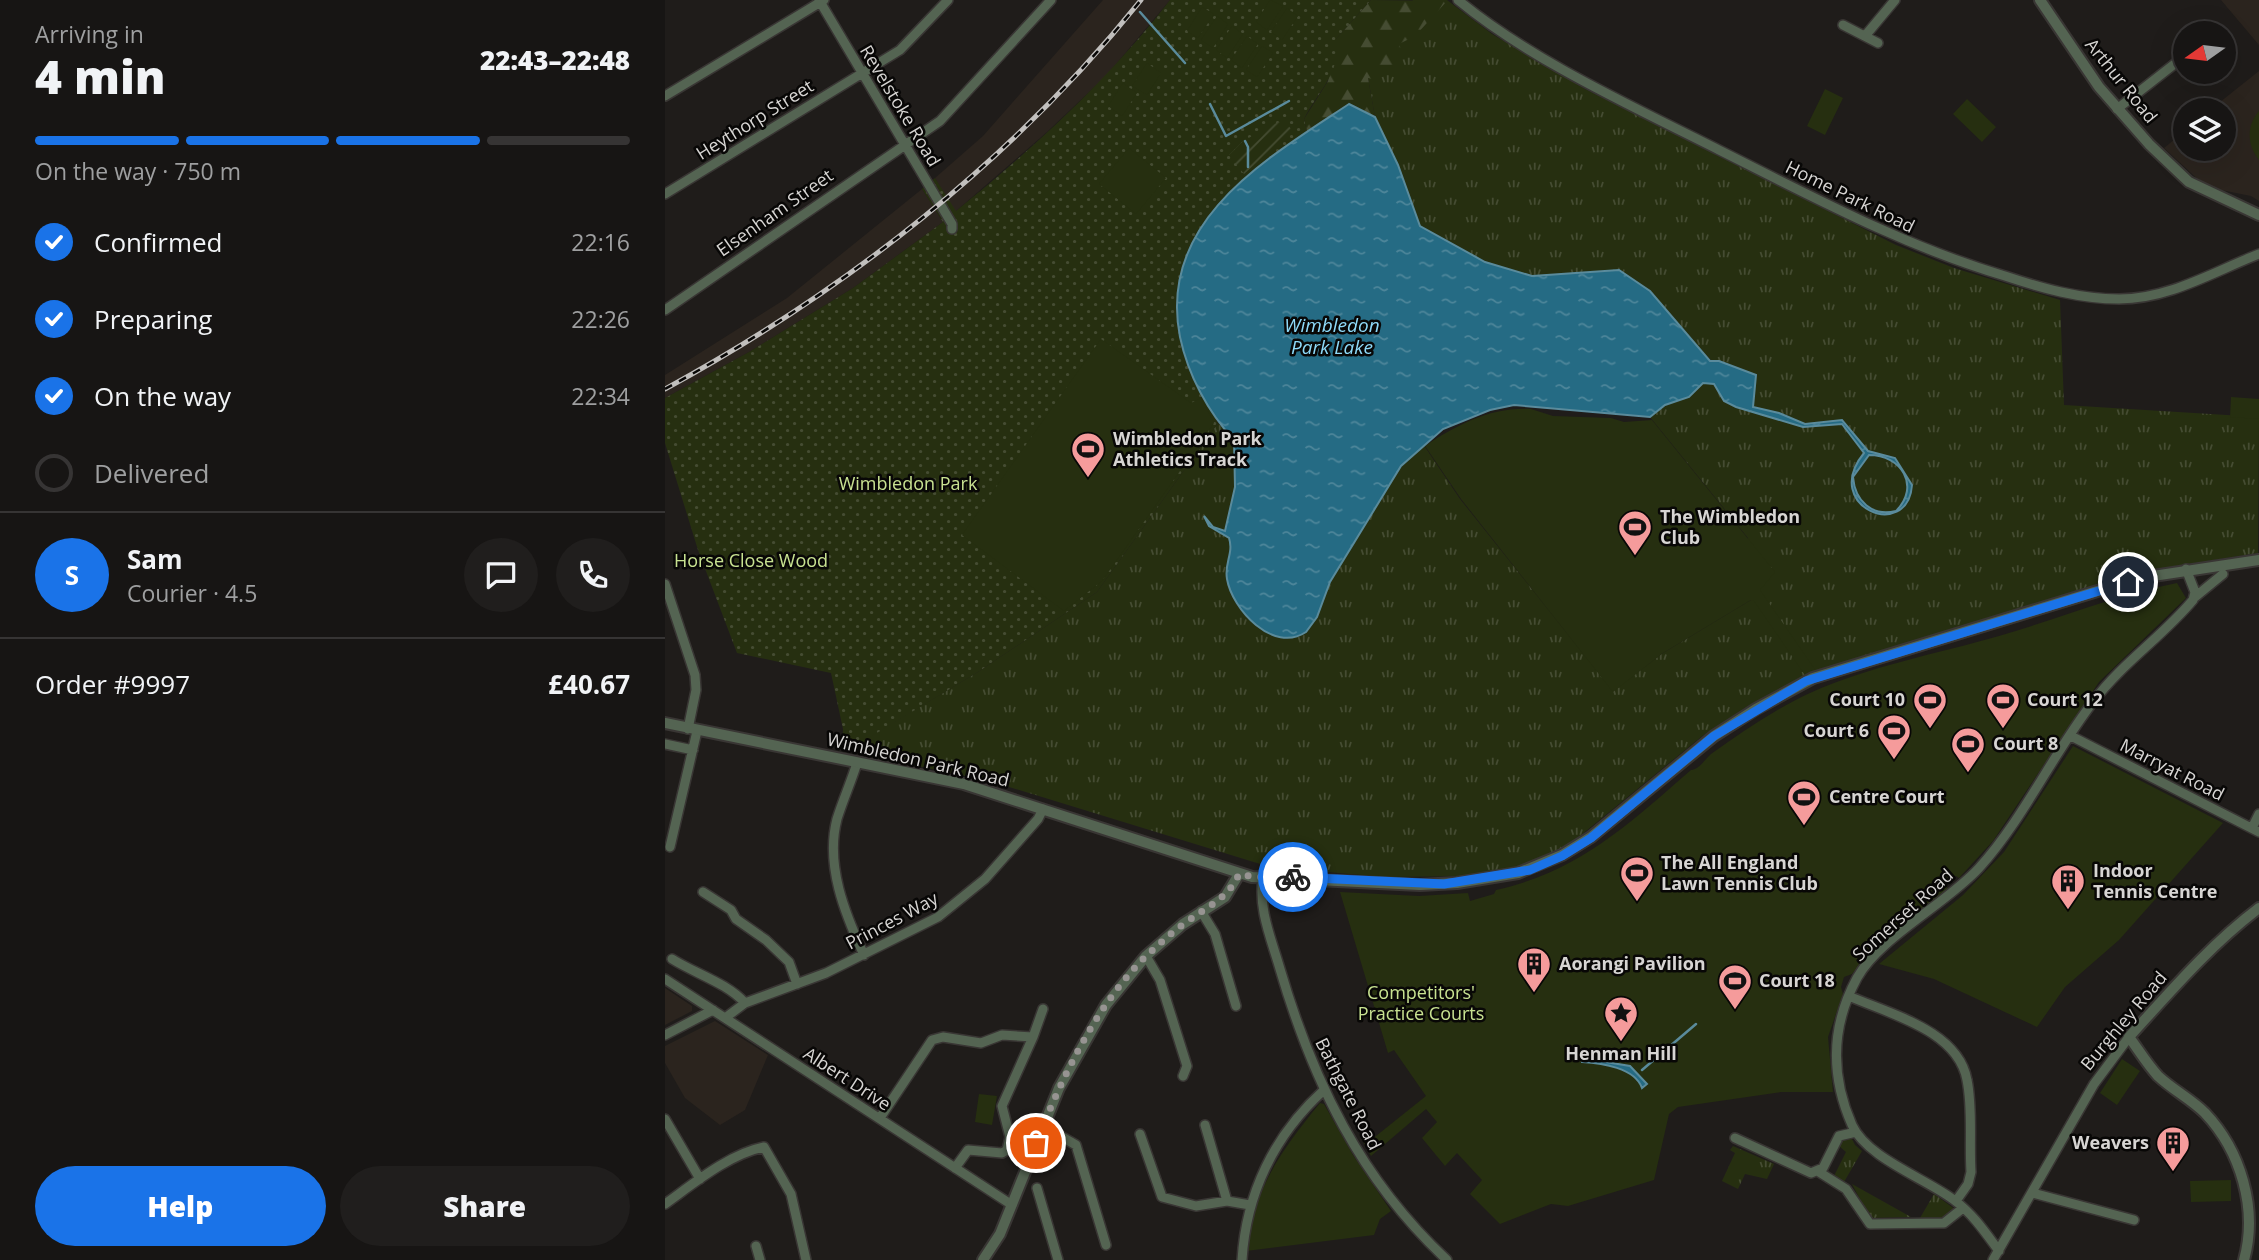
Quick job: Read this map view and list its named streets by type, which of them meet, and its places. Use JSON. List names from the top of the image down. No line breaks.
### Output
{"streets":{"street":["Arthur Road","Revelstoke Road","Heythorp Street","Home Park Road","Elsenham Street","Wimbledon Park Road","Marryat Road","Somerset Road","Princes Way","Burghley Road","Albert Drive","Bathgate Road"]},"crossings":[["Revelstoke Road","Heythorp Street"],["Revelstoke Road","Elsenham Street"],["Wimbledon Park Road","Princes Way"],["Wimbledon Park Road","Bathgate Road"],["Marryat Road","Somerset Road"],["Somerset Road","Burghley Road"],["Princes Way","Albert Drive"]],"water":["Wimbledon Park Lake"],"parks":["Wimbledon Park","Horse Close Wood","Competitors' Practice Courts"],"places":{"sports":["Wimbledon Park Athletics Track","The Wimbledon Club","Court 10","Court 12","Court 6","Court 8","Centre Court","The All England Lawn Tennis Club","Court 18"],"building":["Indoor Tennis Centre","Aorangi Pavilion","Weavers"],"place":["Henman Hill"]},"north":"left","page":{"heading":["4 min","Arriving in","22:43–22:48"],"panel":["Sam","Courier · 4.5","Order #9997","£40.67"],"bar":"On the way · 750 m","list":[["Confirmed","22:16"],["Preparing","22:26"],["On the way","22:34"],"Delivered"],"round":"S","buttons":["Help","Share"]}}
